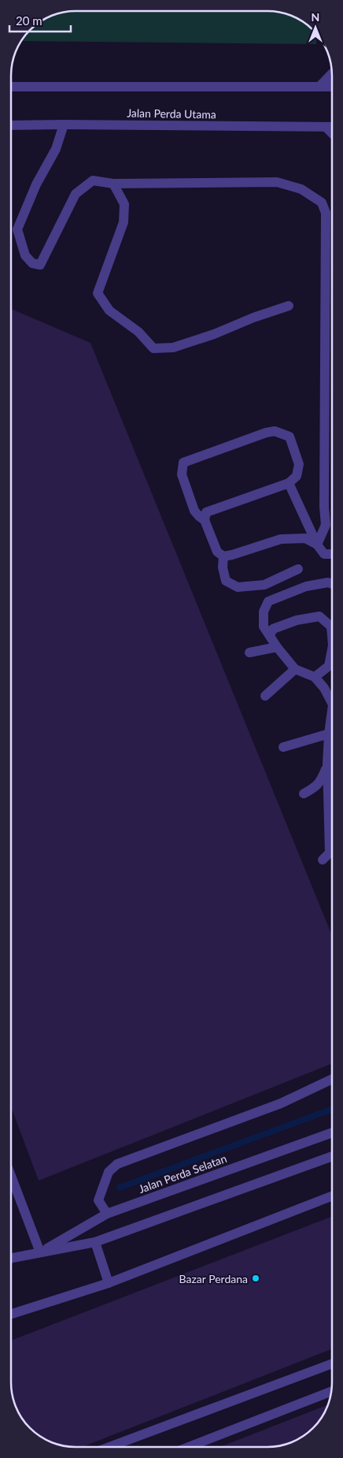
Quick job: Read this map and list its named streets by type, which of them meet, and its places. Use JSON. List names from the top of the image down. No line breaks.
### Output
{"streets":{"street":["Jalan Perda Utama","Jalan Perda Selatan"]},"places":["Bazar Perdana"],"scale_bar":"20 m","north":"top"}
